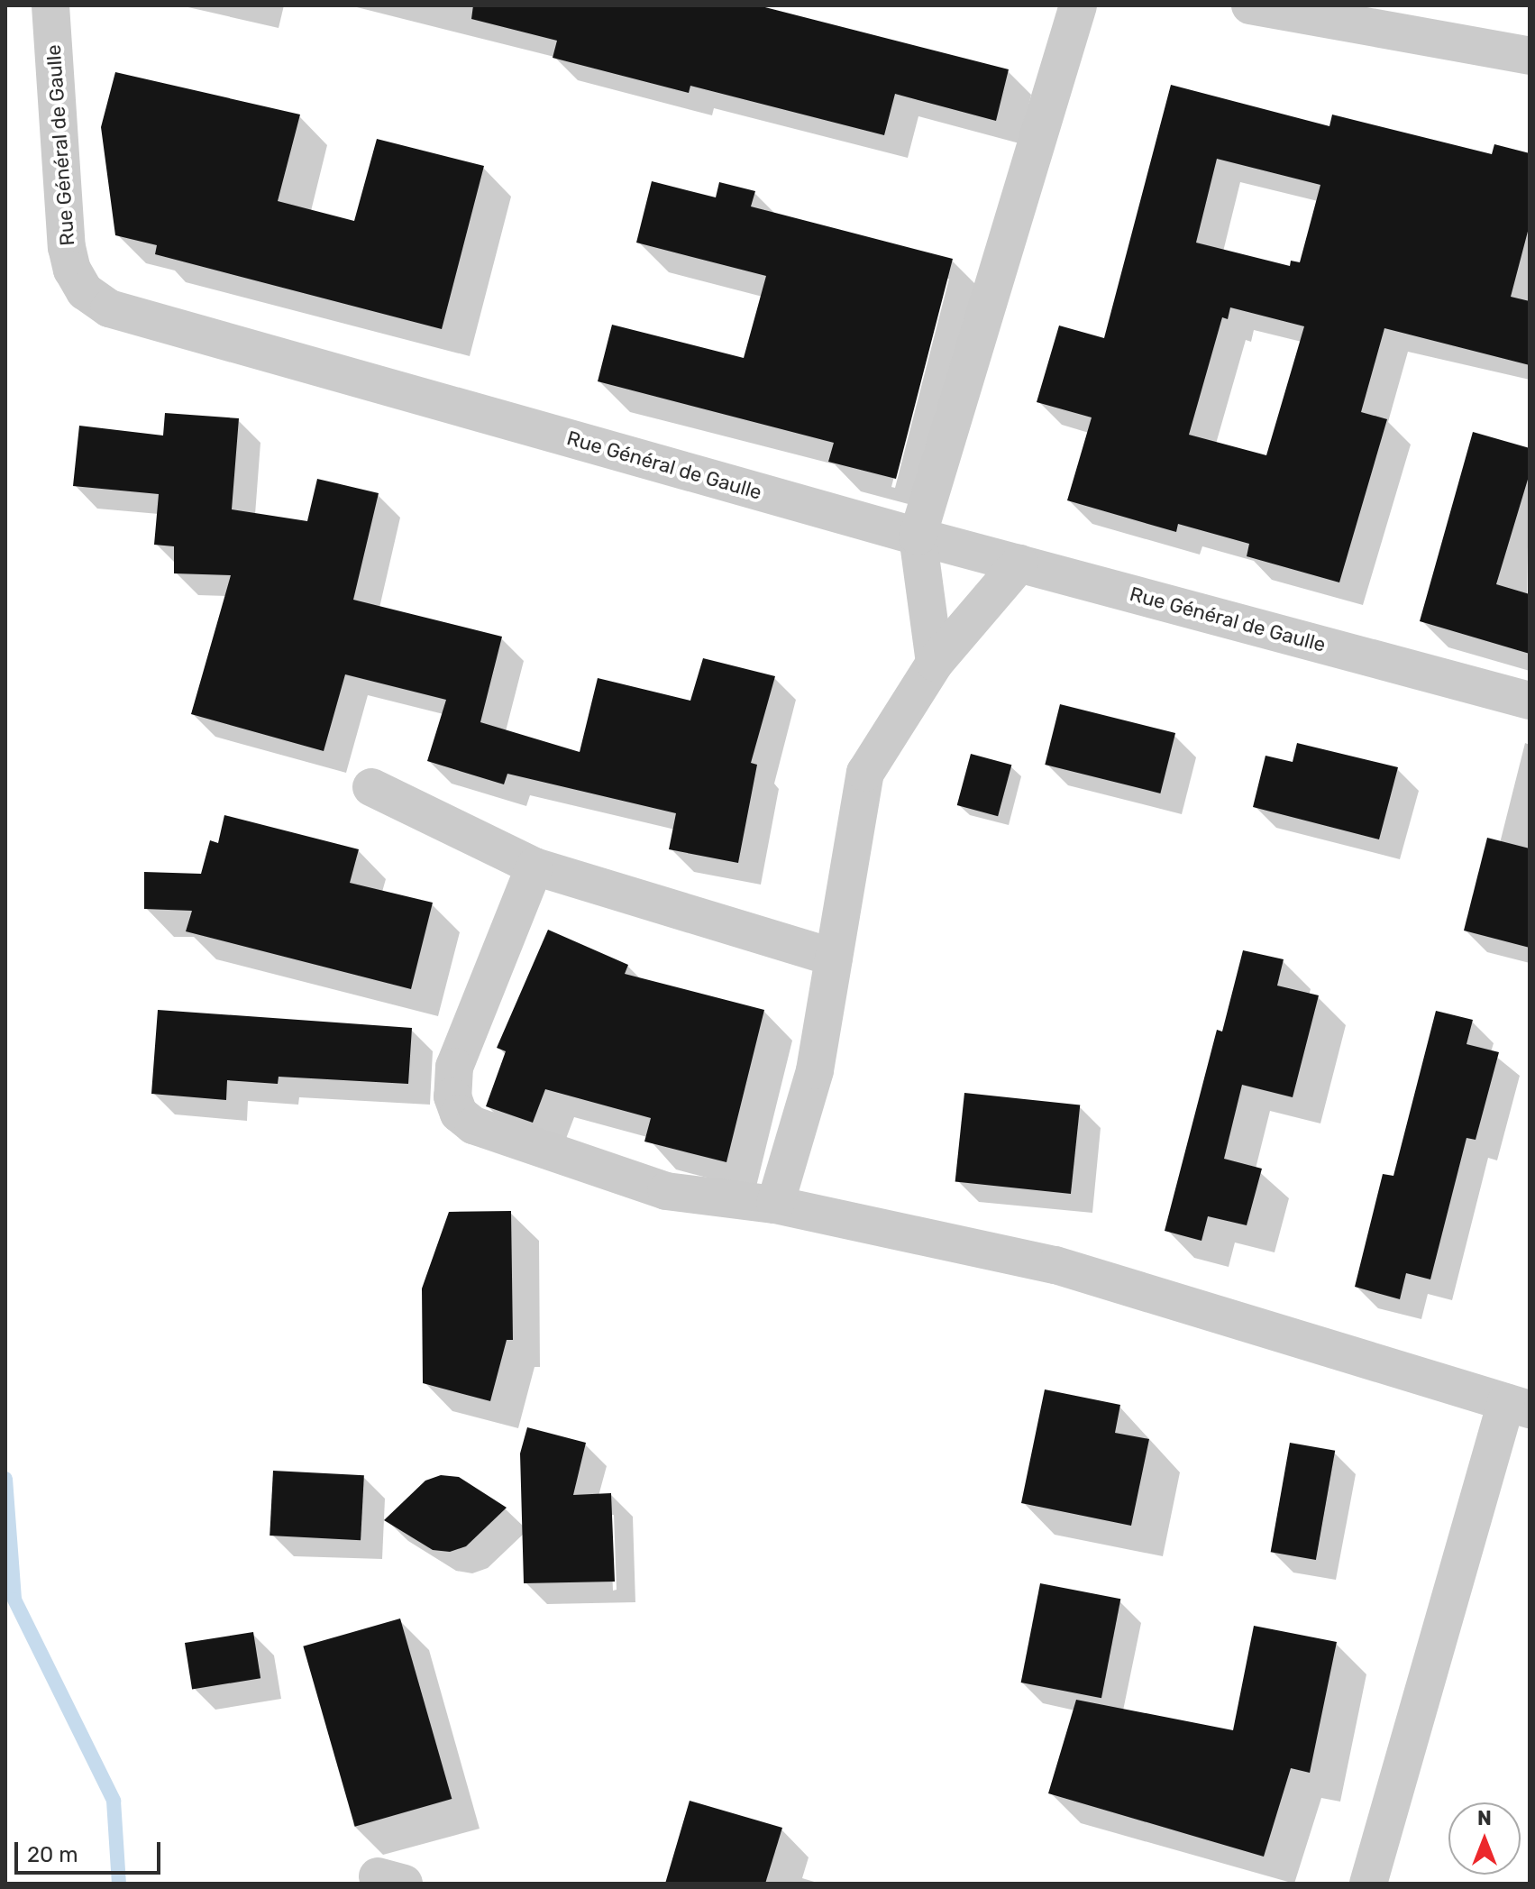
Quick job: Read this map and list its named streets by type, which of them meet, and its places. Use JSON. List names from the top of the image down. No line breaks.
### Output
{"streets":{"street":["Rue Général de Gaulle"]},"scale_bar":"20 m","north":"top"}
